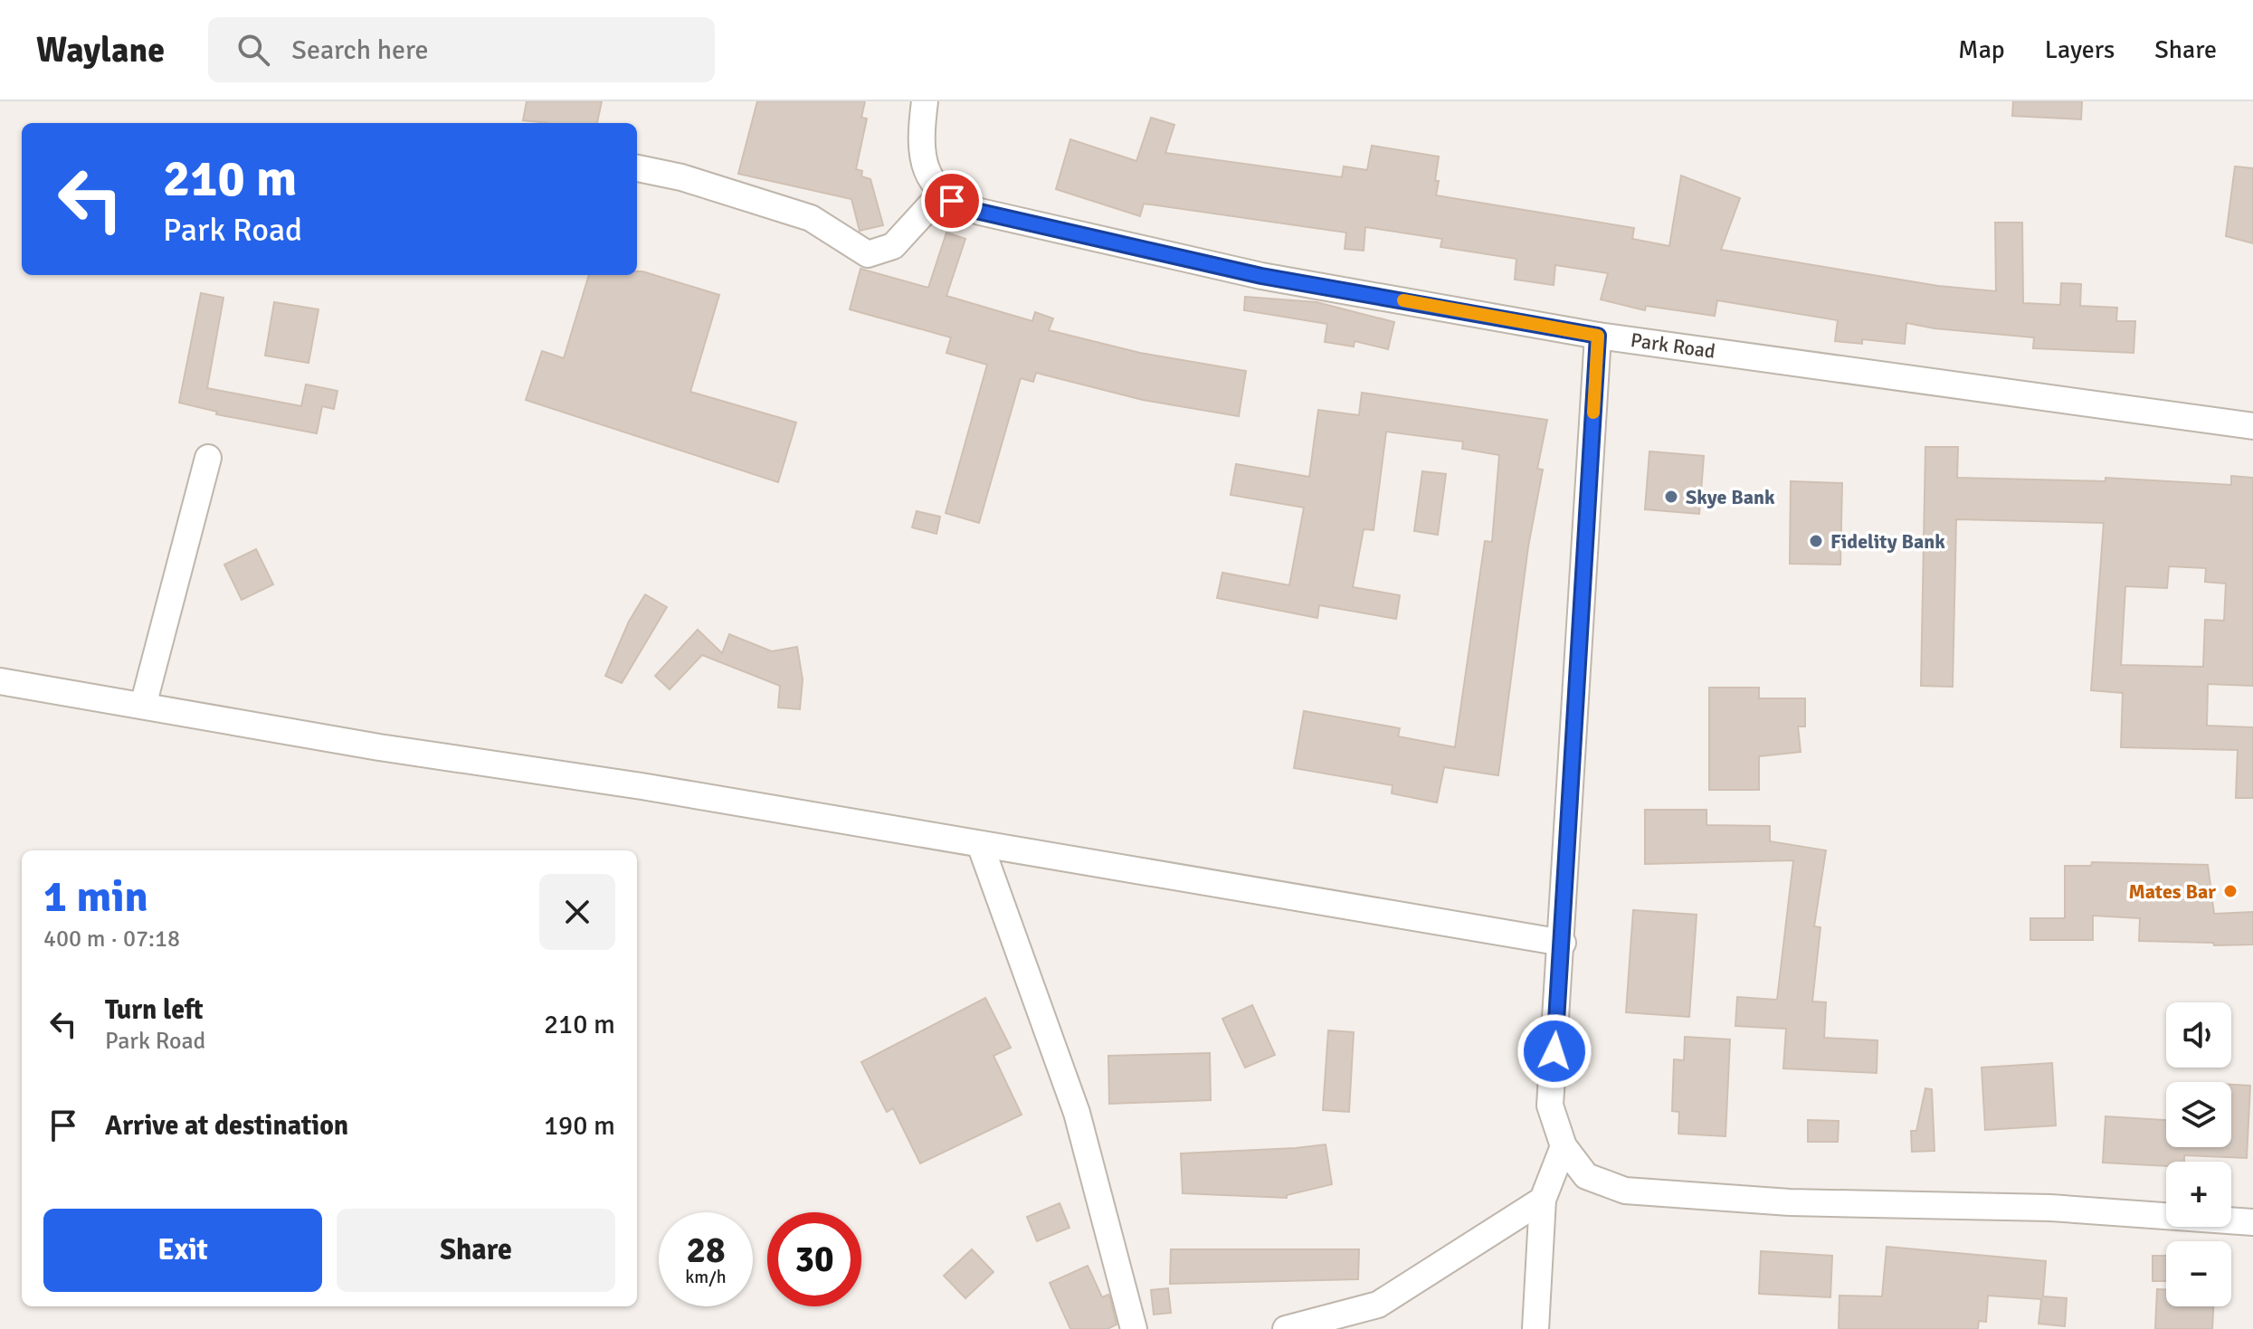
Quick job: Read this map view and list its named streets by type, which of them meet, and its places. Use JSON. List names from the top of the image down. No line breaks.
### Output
{"streets":{"street":["Park Road"]},"places":["Skye Bank","Fidelity Bank","Mates Bar"],"page":{"header":"Waylane","search":"Search here","nav":["Map","Layers","Share"],"turn":["210 m","Park Road"],"heading":["1 min","400 m · 07:18"],"list":[{"name":"Turn left","note":"Park Road","value":"210 m"},{"name":"Arrive at destination","value":"190 m"}],"map_buttons":["+","−"],"buttons":["Exit","Share"],"speed":"28 km/h","limit":"30"}}
